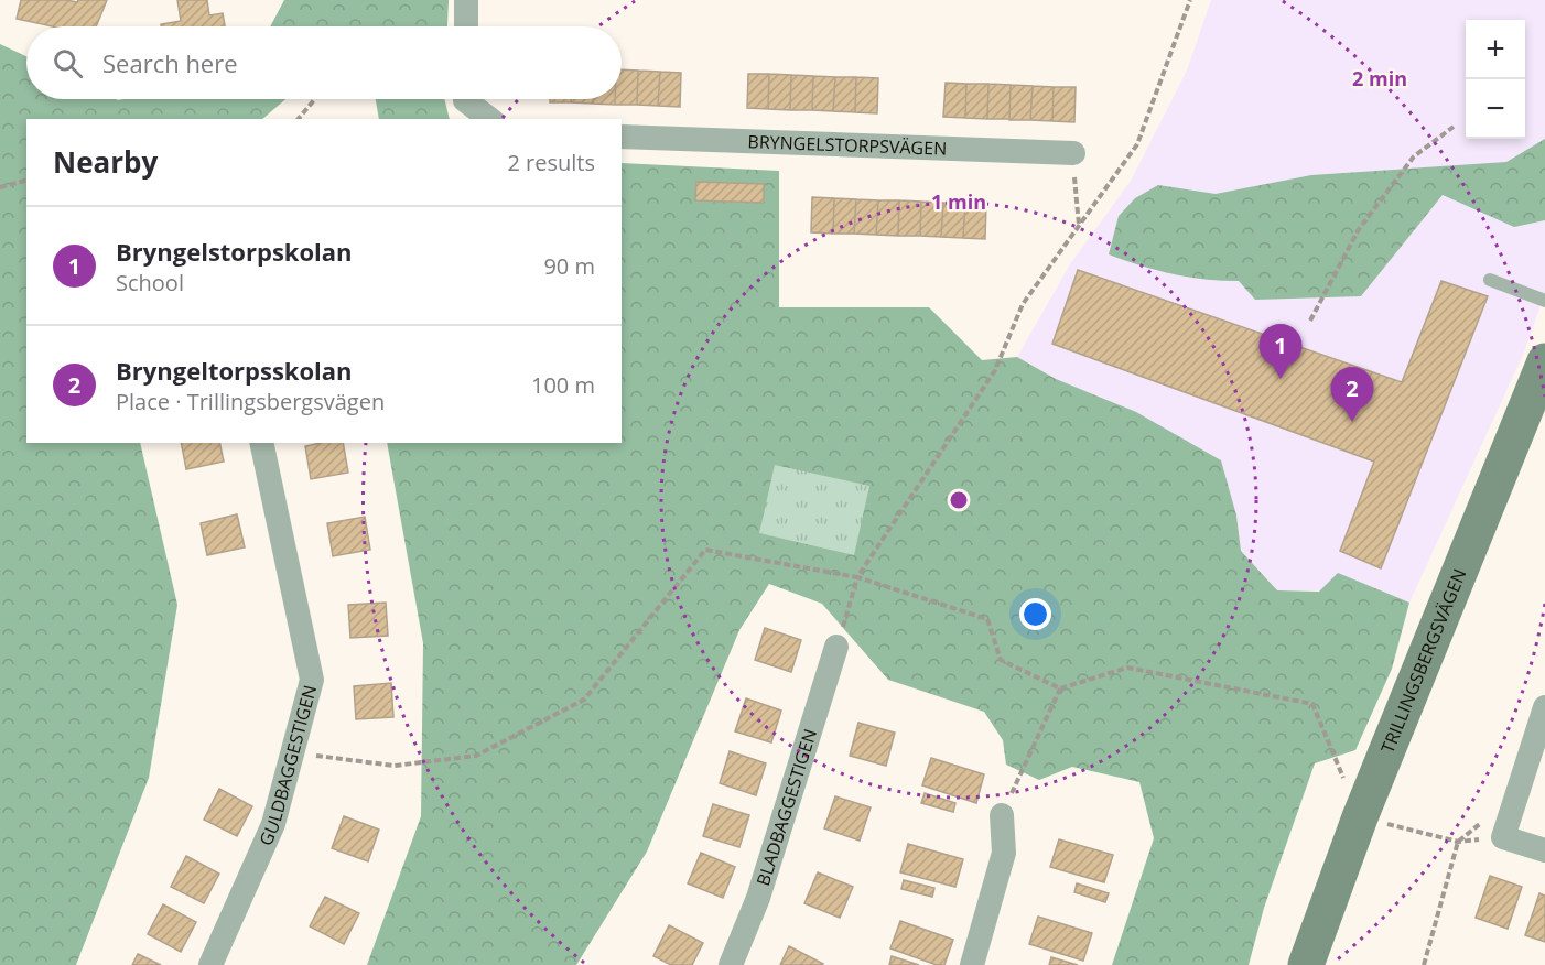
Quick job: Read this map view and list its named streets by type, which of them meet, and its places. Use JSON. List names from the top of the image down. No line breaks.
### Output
{"streets":{"street":["BRYNGELSTORPSVÄGEN","TRILLINGSBERGSVÄGEN","GULDBAGGESTIGEN","BLADBAGGESTIGEN"]},"page":{"map_buttons":["+","−"],"search":"Search here","heading":["Nearby","2 results"],"list":[{"mark":"1","name":"Bryngelstorpskolan","note":"School","value":"90 m"},{"mark":"2","name":"Bryngeltorpsskolan","note":"Place · Trillingsbergsvägen","value":"100 m"}],"pins":["1","2"]},"rings":["2 min","1 min"]}
